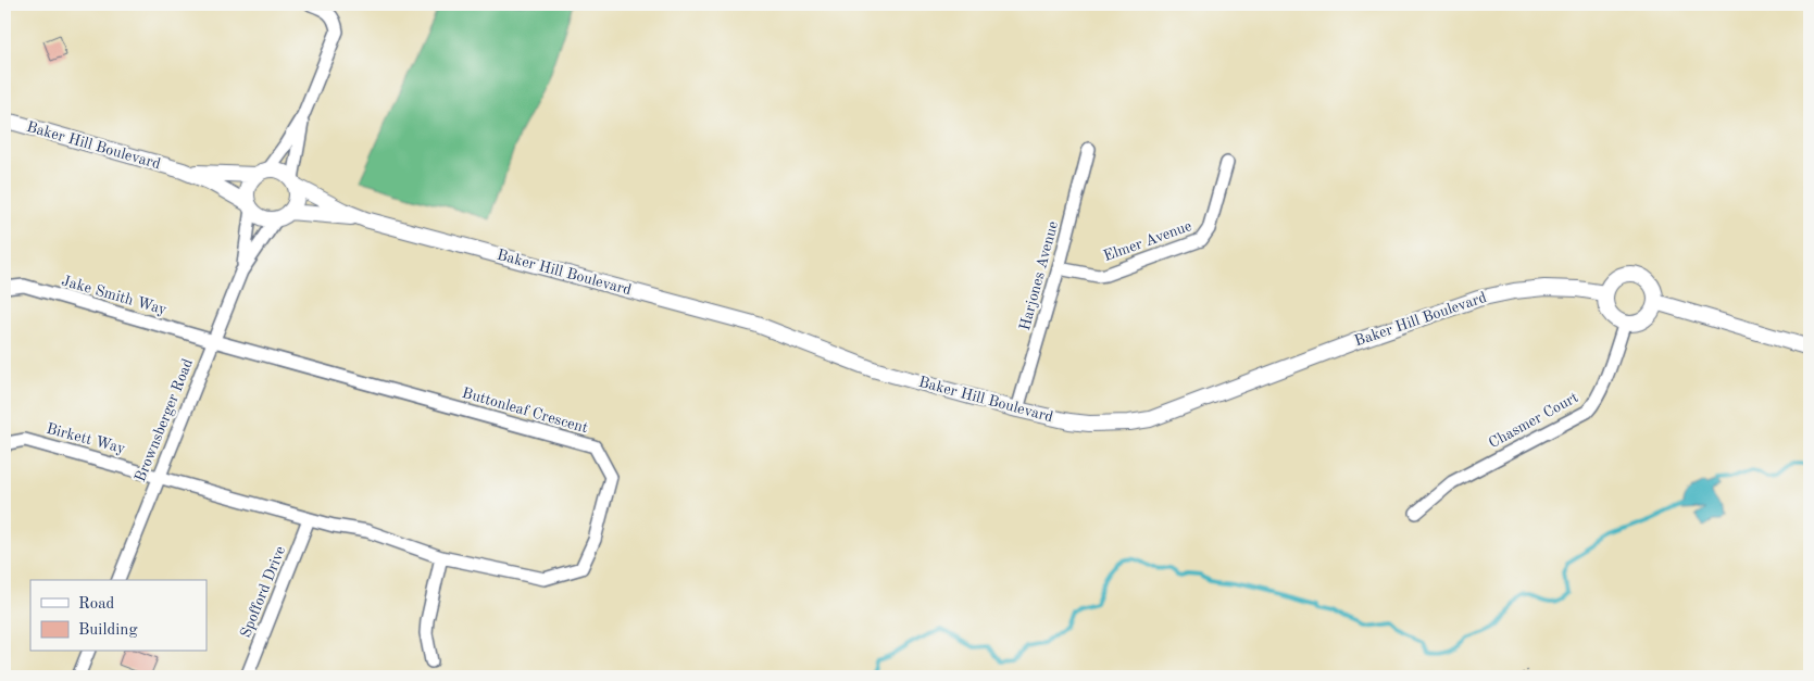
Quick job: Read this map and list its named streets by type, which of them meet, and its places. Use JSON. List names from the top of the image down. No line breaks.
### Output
{"streets":{"street":["Baker Hill Boulevard","Elmer Avenue","Harjones Avenue","Jake Smith Way","Buttonleaf Crescent","Brownsberger Road","Chasmer Court","Birkett Way","Spofford Drive"]},"crossings":[["Baker Hill Boulevard","Harjones Avenue"],["Baker Hill Boulevard","Brownsberger Road"],["Baker Hill Boulevard","Chasmer Court"],["Elmer Avenue","Harjones Avenue"],["Jake Smith Way","Buttonleaf Crescent"],["Jake Smith Way","Brownsberger Road"],["Buttonleaf Crescent","Brownsberger Road"],["Buttonleaf Crescent","Birkett Way"],["Buttonleaf Crescent","Spofford Drive"],["Brownsberger Road","Birkett Way"]],"legend":["Road","Building"]}
